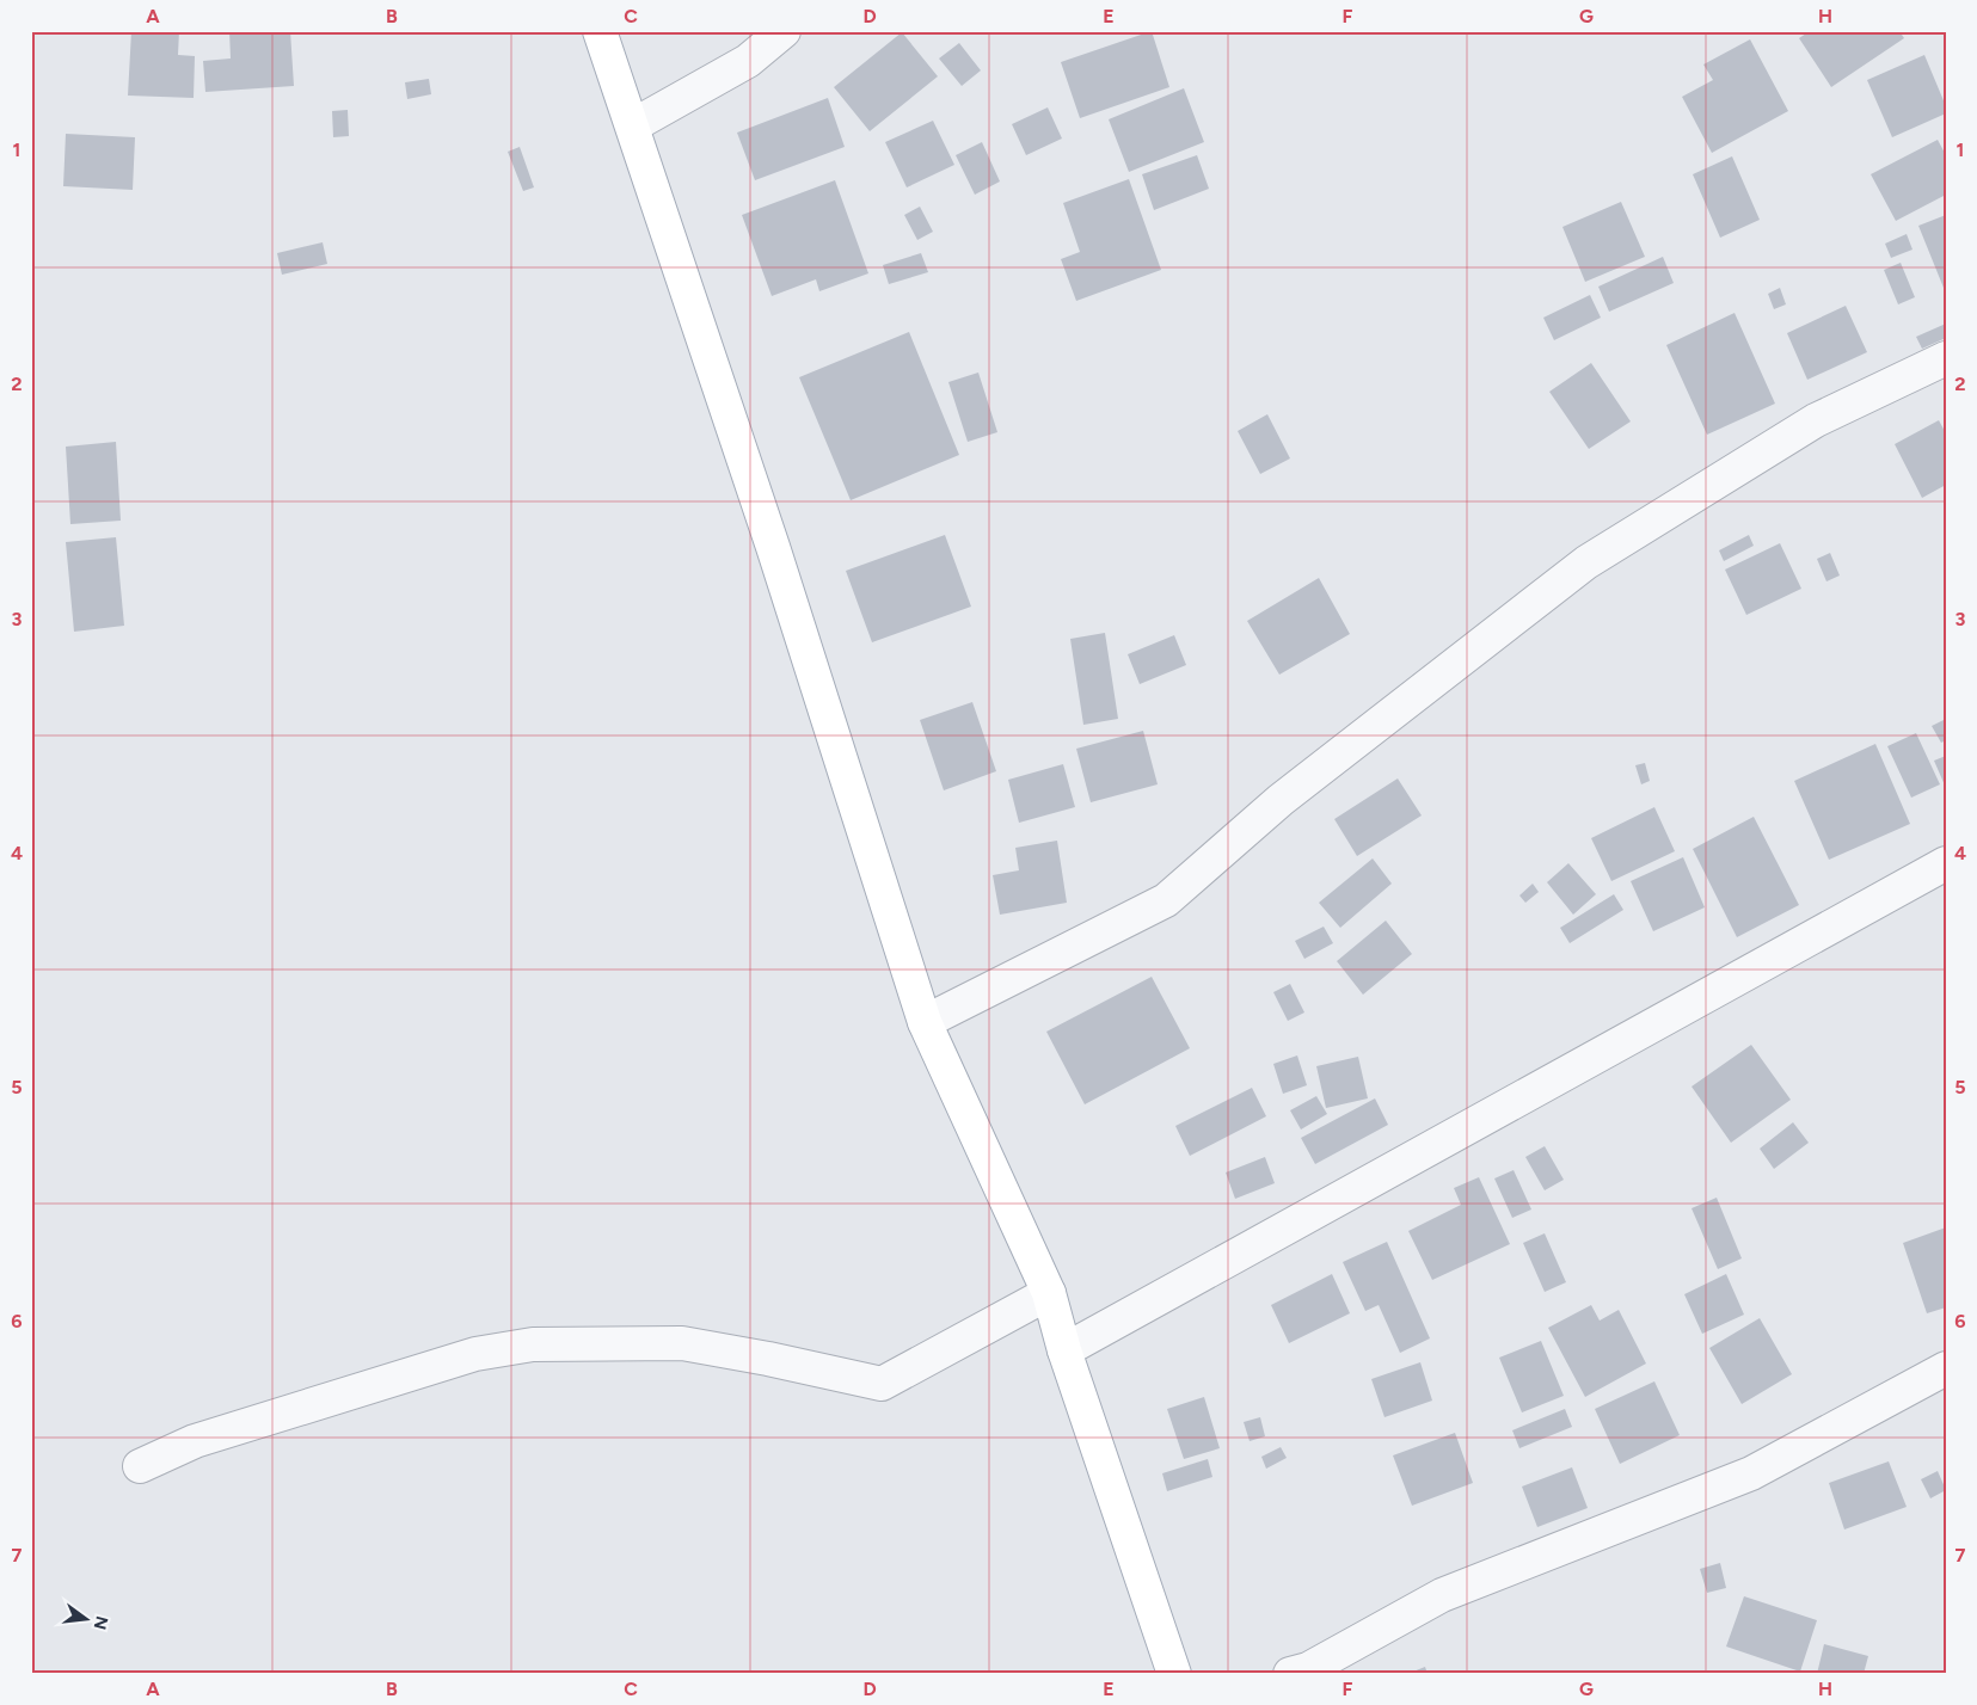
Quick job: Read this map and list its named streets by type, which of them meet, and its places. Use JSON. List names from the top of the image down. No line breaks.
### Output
{"north":"right","grid":{"columns":["A","B","C","D","E","F","G","H"],"rows":["1","2","3","4","5","6","7"]}}
